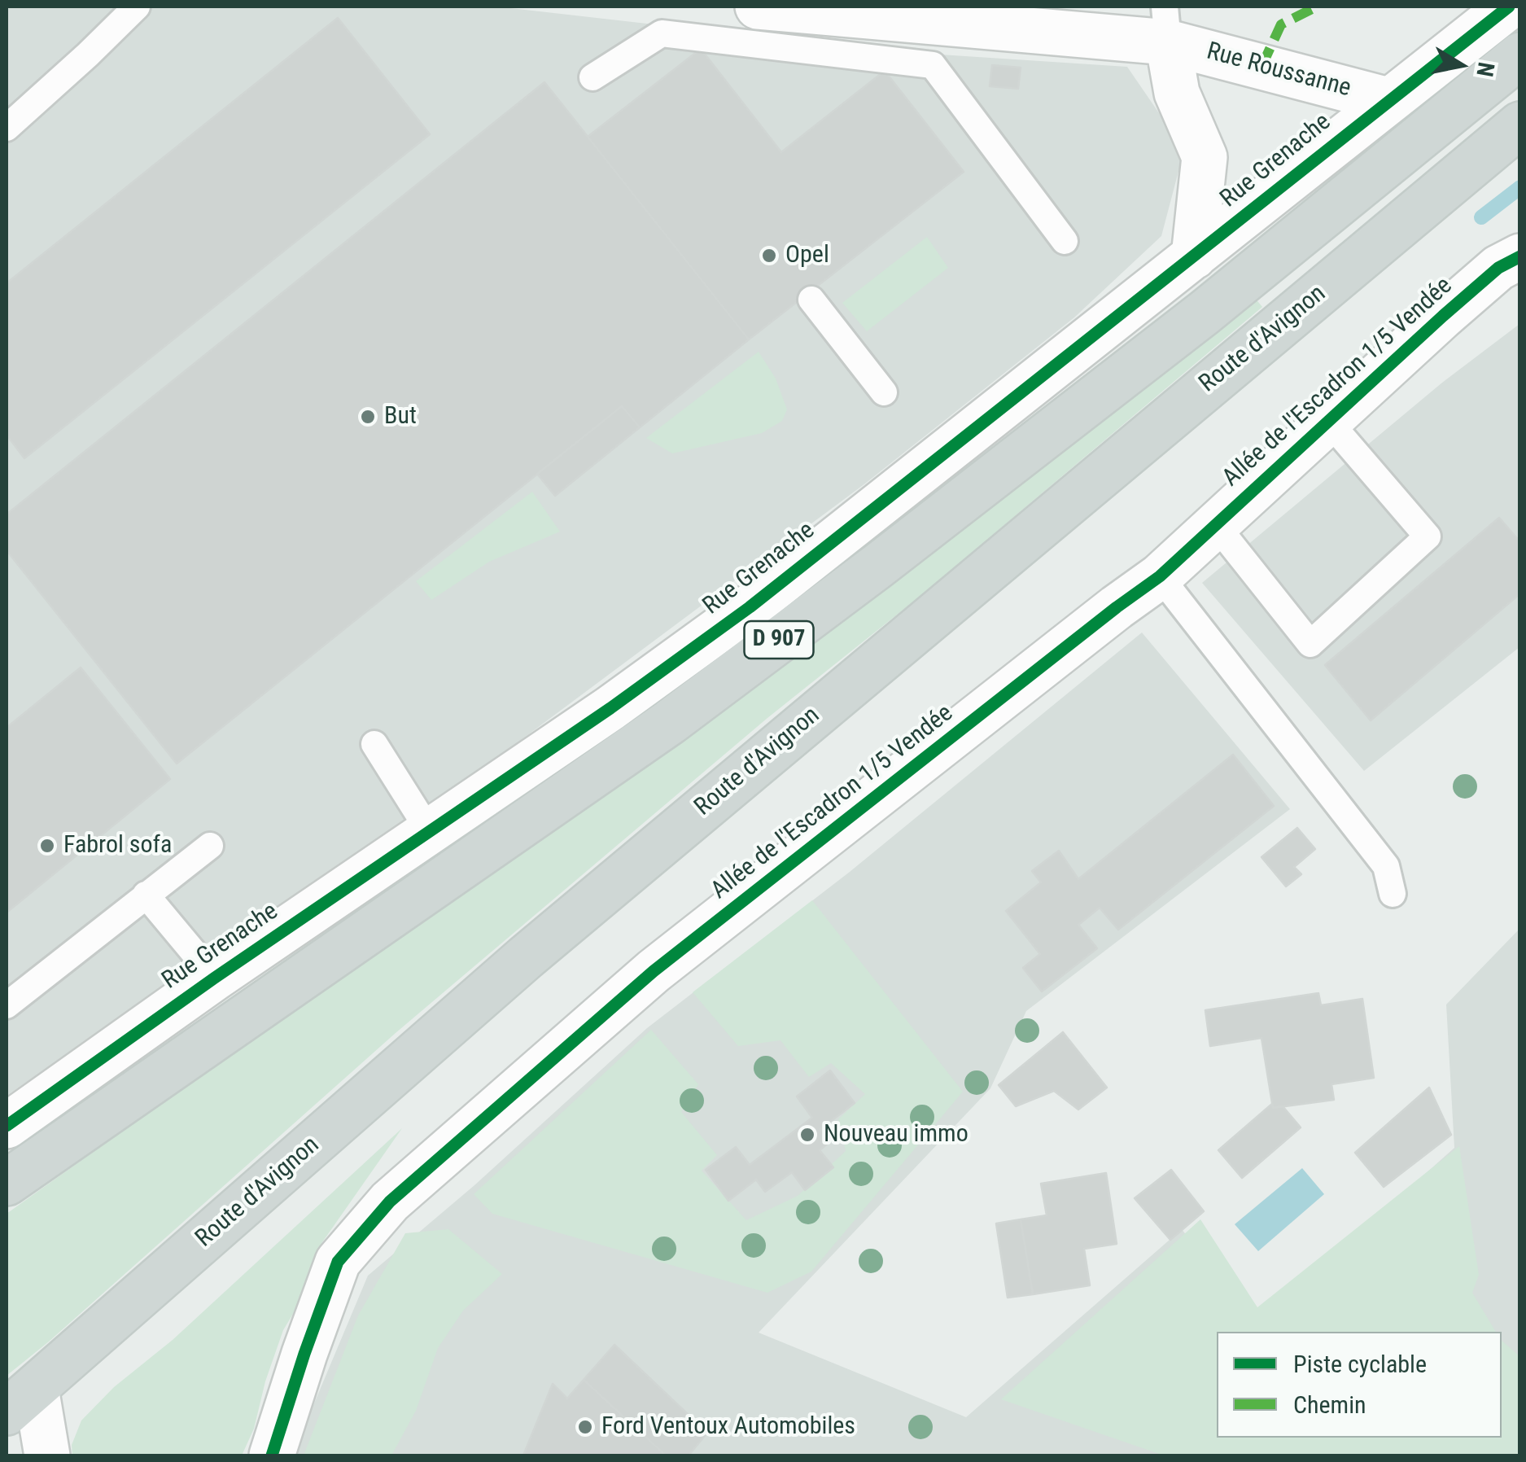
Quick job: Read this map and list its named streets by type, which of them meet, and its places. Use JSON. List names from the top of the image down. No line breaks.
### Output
{"streets":{"main road":["Route d'Avignon","D 907"],"street":["Rue Roussanne","Rue Grenache","Allée de l'Escadron 1/5 Vendée"]},"crossings":[["Rue Roussanne","Rue Grenache"]],"places":["Opel","But","Fabrol sofa","Nouveau immo","Ford Ventoux Automobiles"],"legend":["Piste cyclable","Chemin"],"north":"right"}
